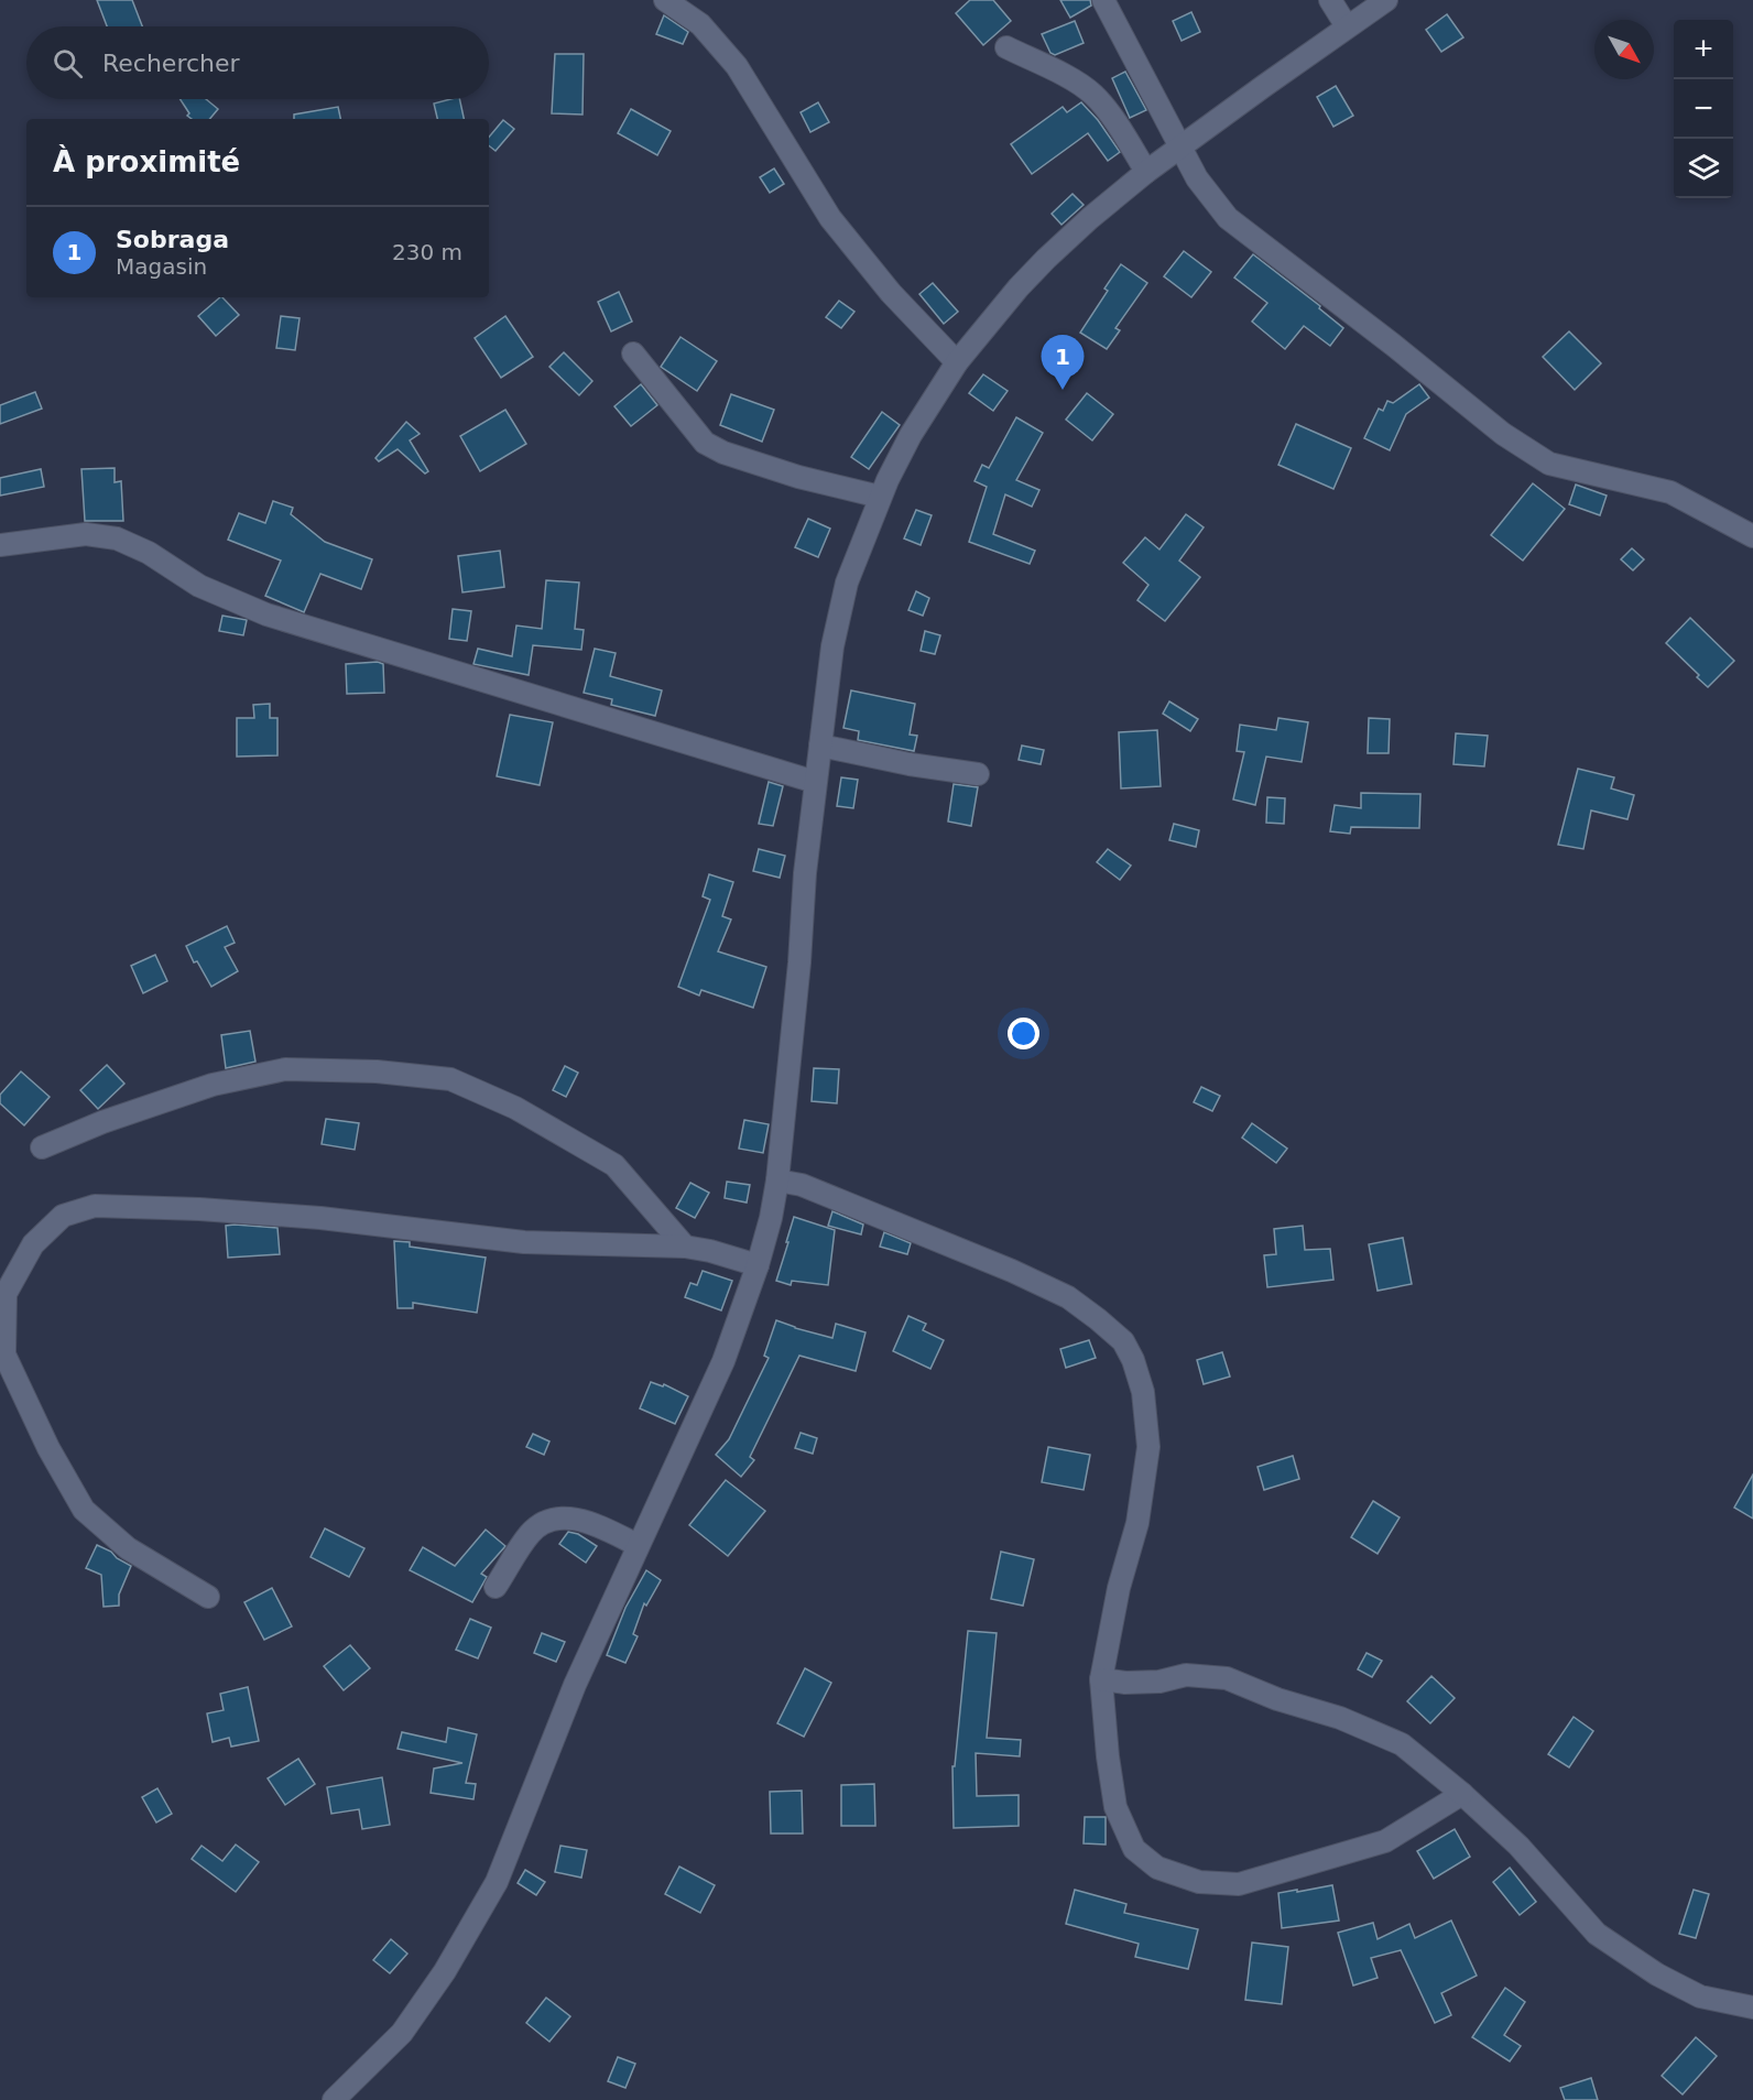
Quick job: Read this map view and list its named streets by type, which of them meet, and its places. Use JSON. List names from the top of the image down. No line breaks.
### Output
{"north":"bottom right","page":{"map_buttons":["+","−"],"search":"Rechercher","heading":"À proximité","list":[{"mark":"1","name":"Sobraga","note":"Magasin","value":"230 m"}],"pins":"1"}}
